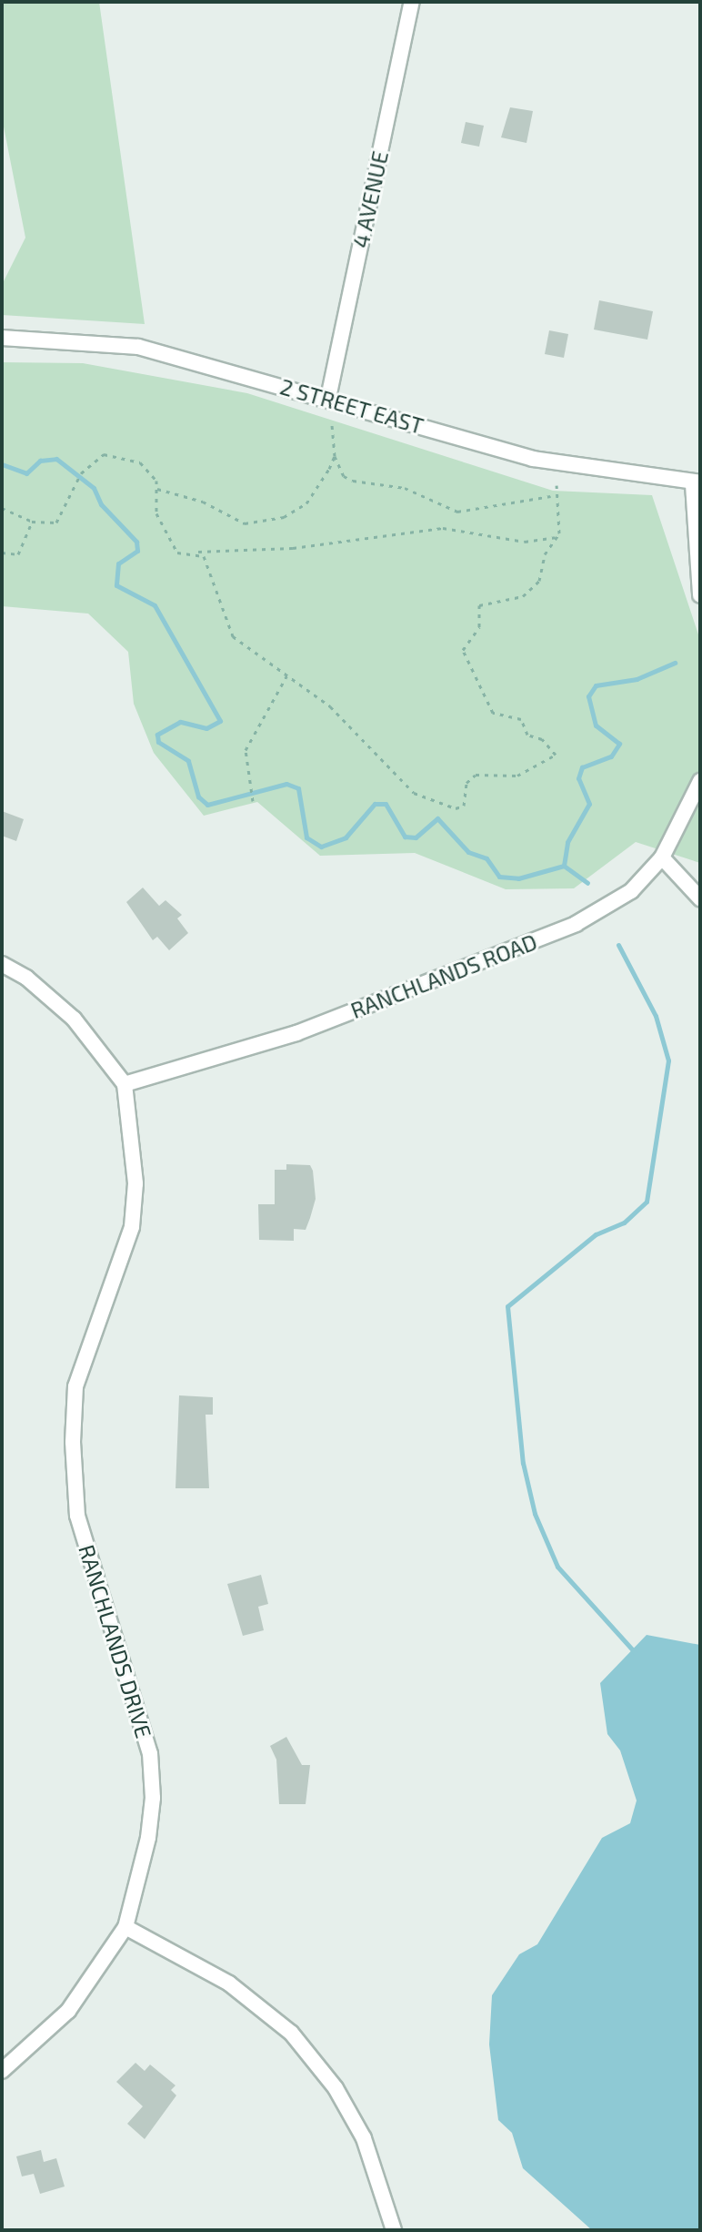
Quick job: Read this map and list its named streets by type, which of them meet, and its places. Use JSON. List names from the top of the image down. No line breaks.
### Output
{"streets":{"street":["4 AVENUE","2 STREET EAST","RANCHLANDS ROAD","RANCHLANDS DRIVE"]},"crossings":[["4 AVENUE","2 STREET EAST"],["RANCHLANDS ROAD","RANCHLANDS DRIVE"]]}
